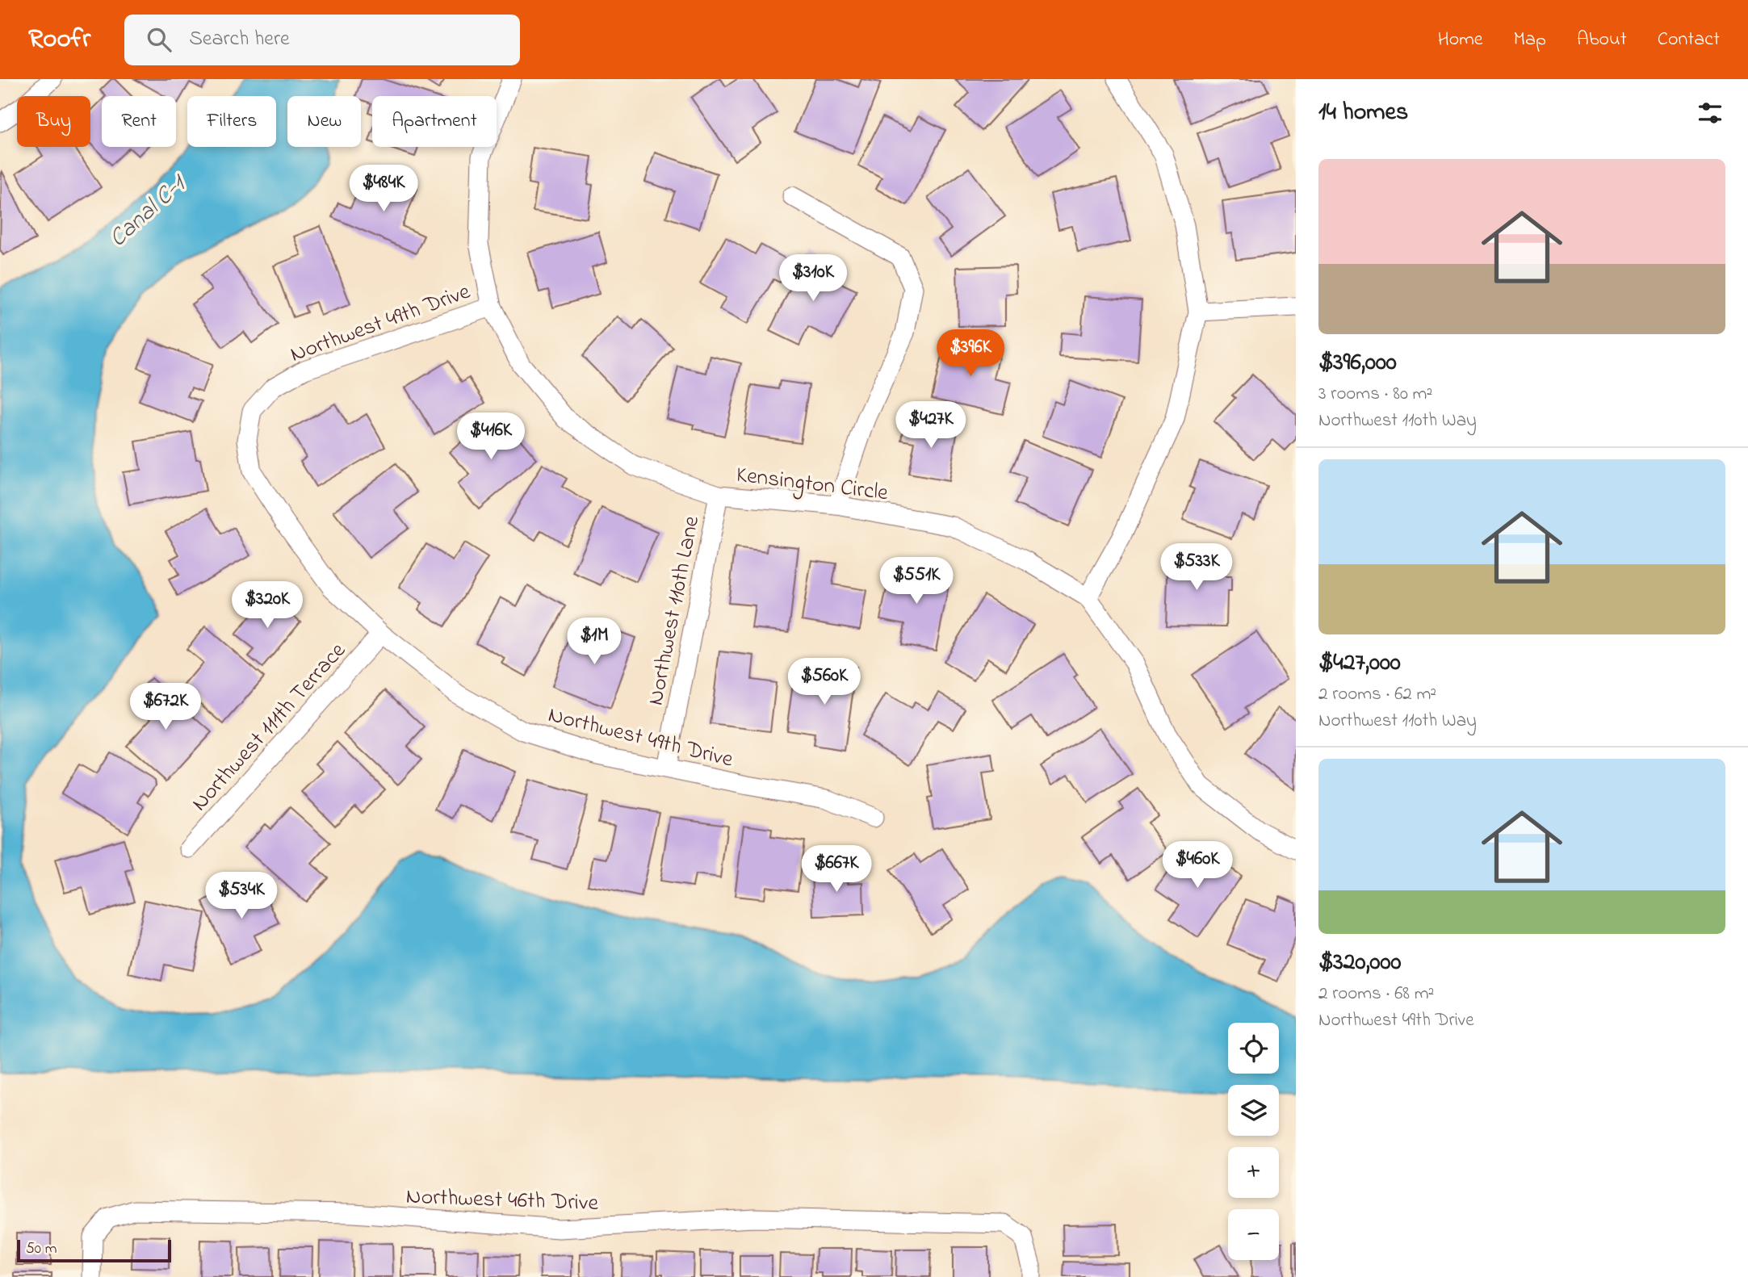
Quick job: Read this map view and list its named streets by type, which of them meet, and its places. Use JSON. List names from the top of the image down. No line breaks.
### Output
{"streets":{"street":["Northwest 49th Drive","Kensington Circle","Northwest 110th Lane","Northwest 111th Terrace","Northwest 46th Drive"]},"crossings":[["Northwest 49th Drive","Kensington Circle"],["Northwest 49th Drive","Northwest 110th Lane"],["Northwest 49th Drive","Northwest 111th Terrace"],["Kensington Circle","Northwest 110th Lane"]],"water":["Canal C-1"],"scale_bar":"50 m","page":{"header":"Roofr","search":"Search here","nav":["Home","Map","About","Contact"],"heading":"14 homes","chip":["Buy","Rent","Filters","New","Apartment"],"list":[{"name":"$396,000","note":"3 rooms · 80 m² · Northwest 110th Way"},{"name":"$427,000","note":"2 rooms · 62 m² · Northwest 110th Way"},{"name":"$320,000","note":"2 rooms · 68 m² · Northwest 49th Drive"}],"price":["$484K","$310K","$396K","$427K","$416K","$533K","$551K","$320K","$1M","$560K","$672K","$460K","$667K","$534K"],"map_buttons":["+","−"],"scale":"50 m"}}
